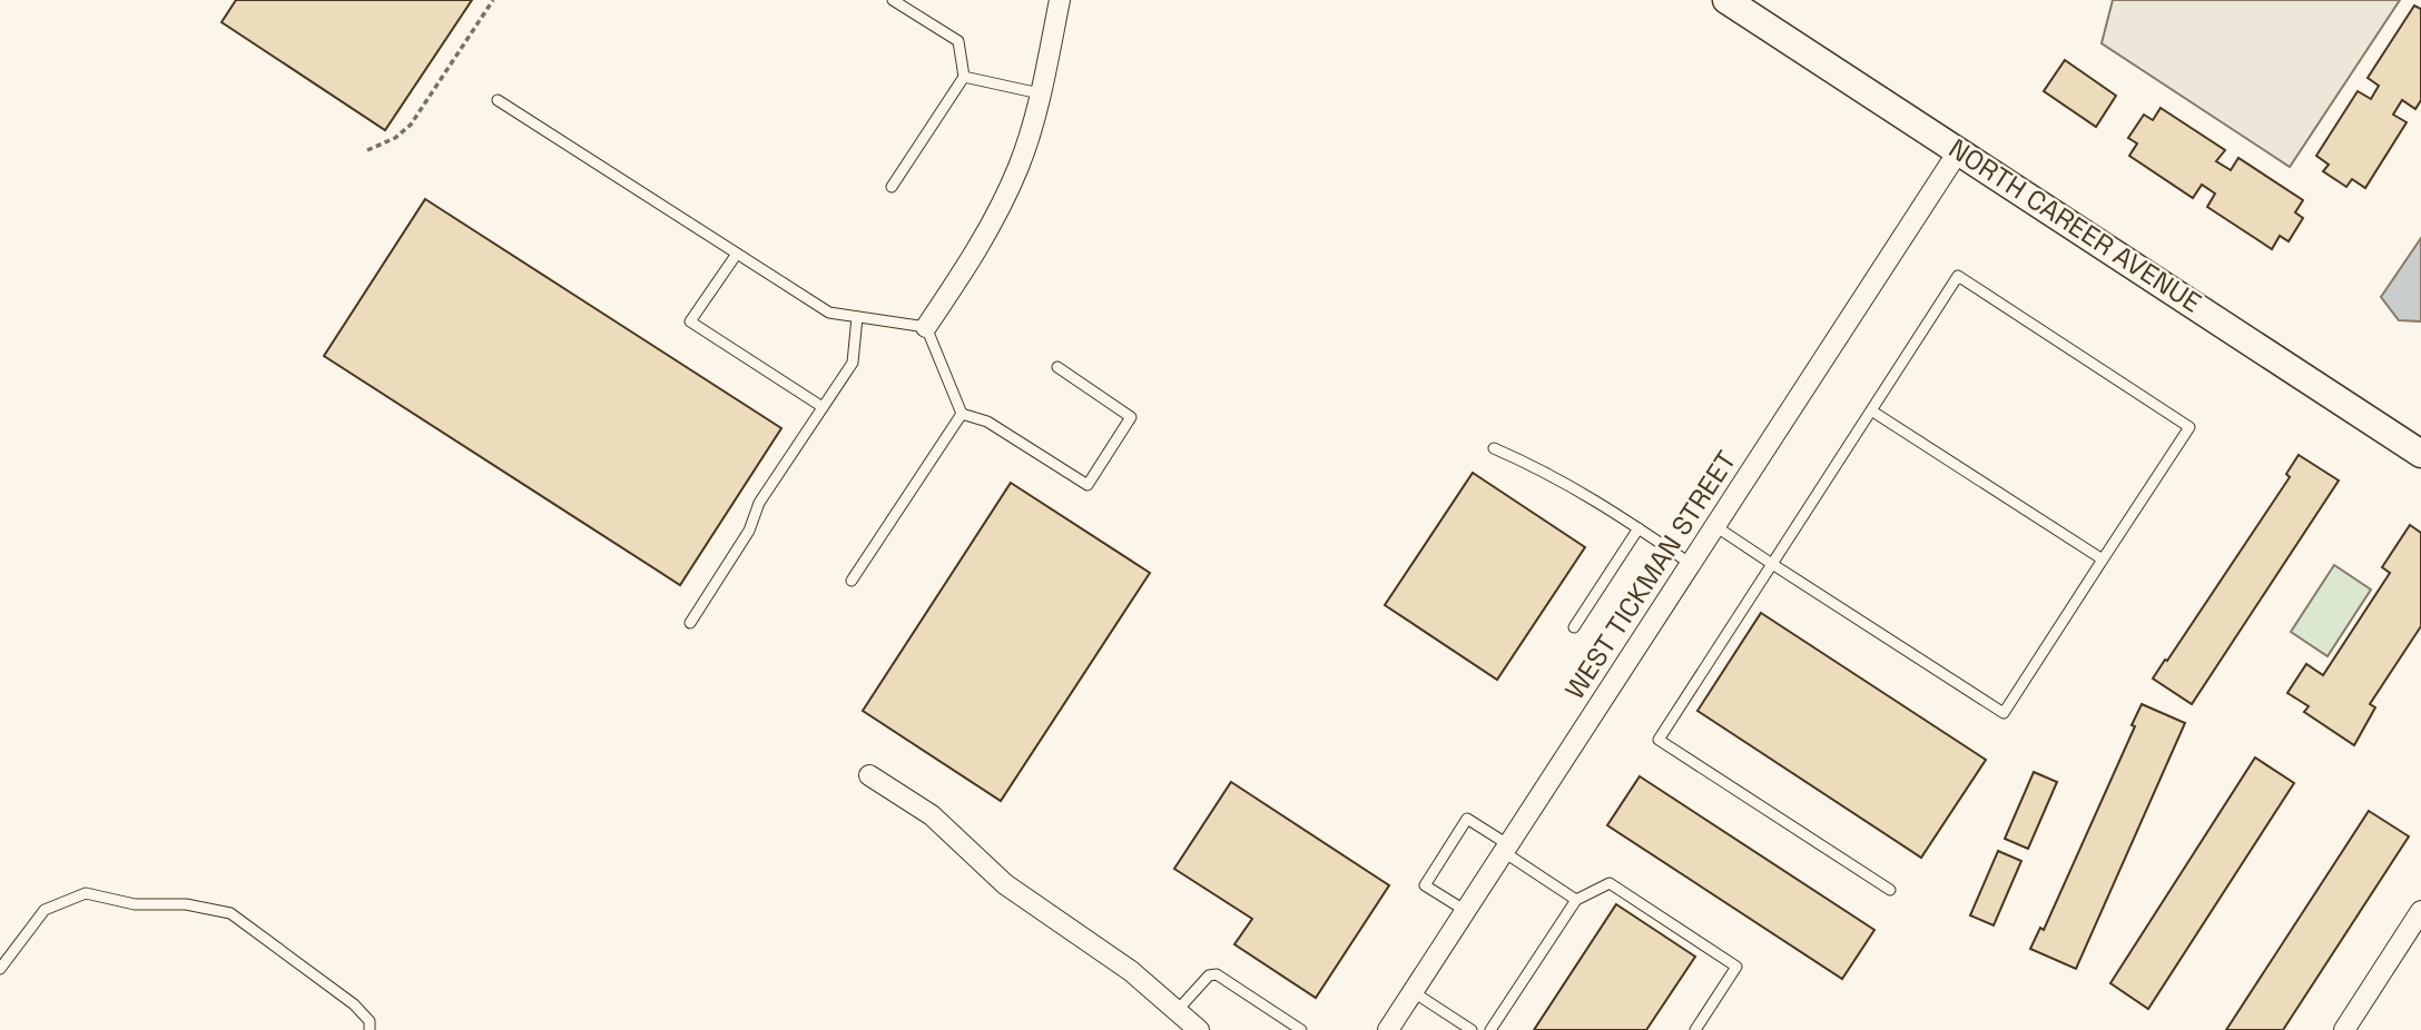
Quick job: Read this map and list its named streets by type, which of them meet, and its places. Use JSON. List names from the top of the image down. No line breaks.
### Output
{"streets":{"street":["NORTH CAREER AVENUE","WEST TICKMAN STREET"]},"crossings":[["NORTH CAREER AVENUE","WEST TICKMAN STREET"]]}
